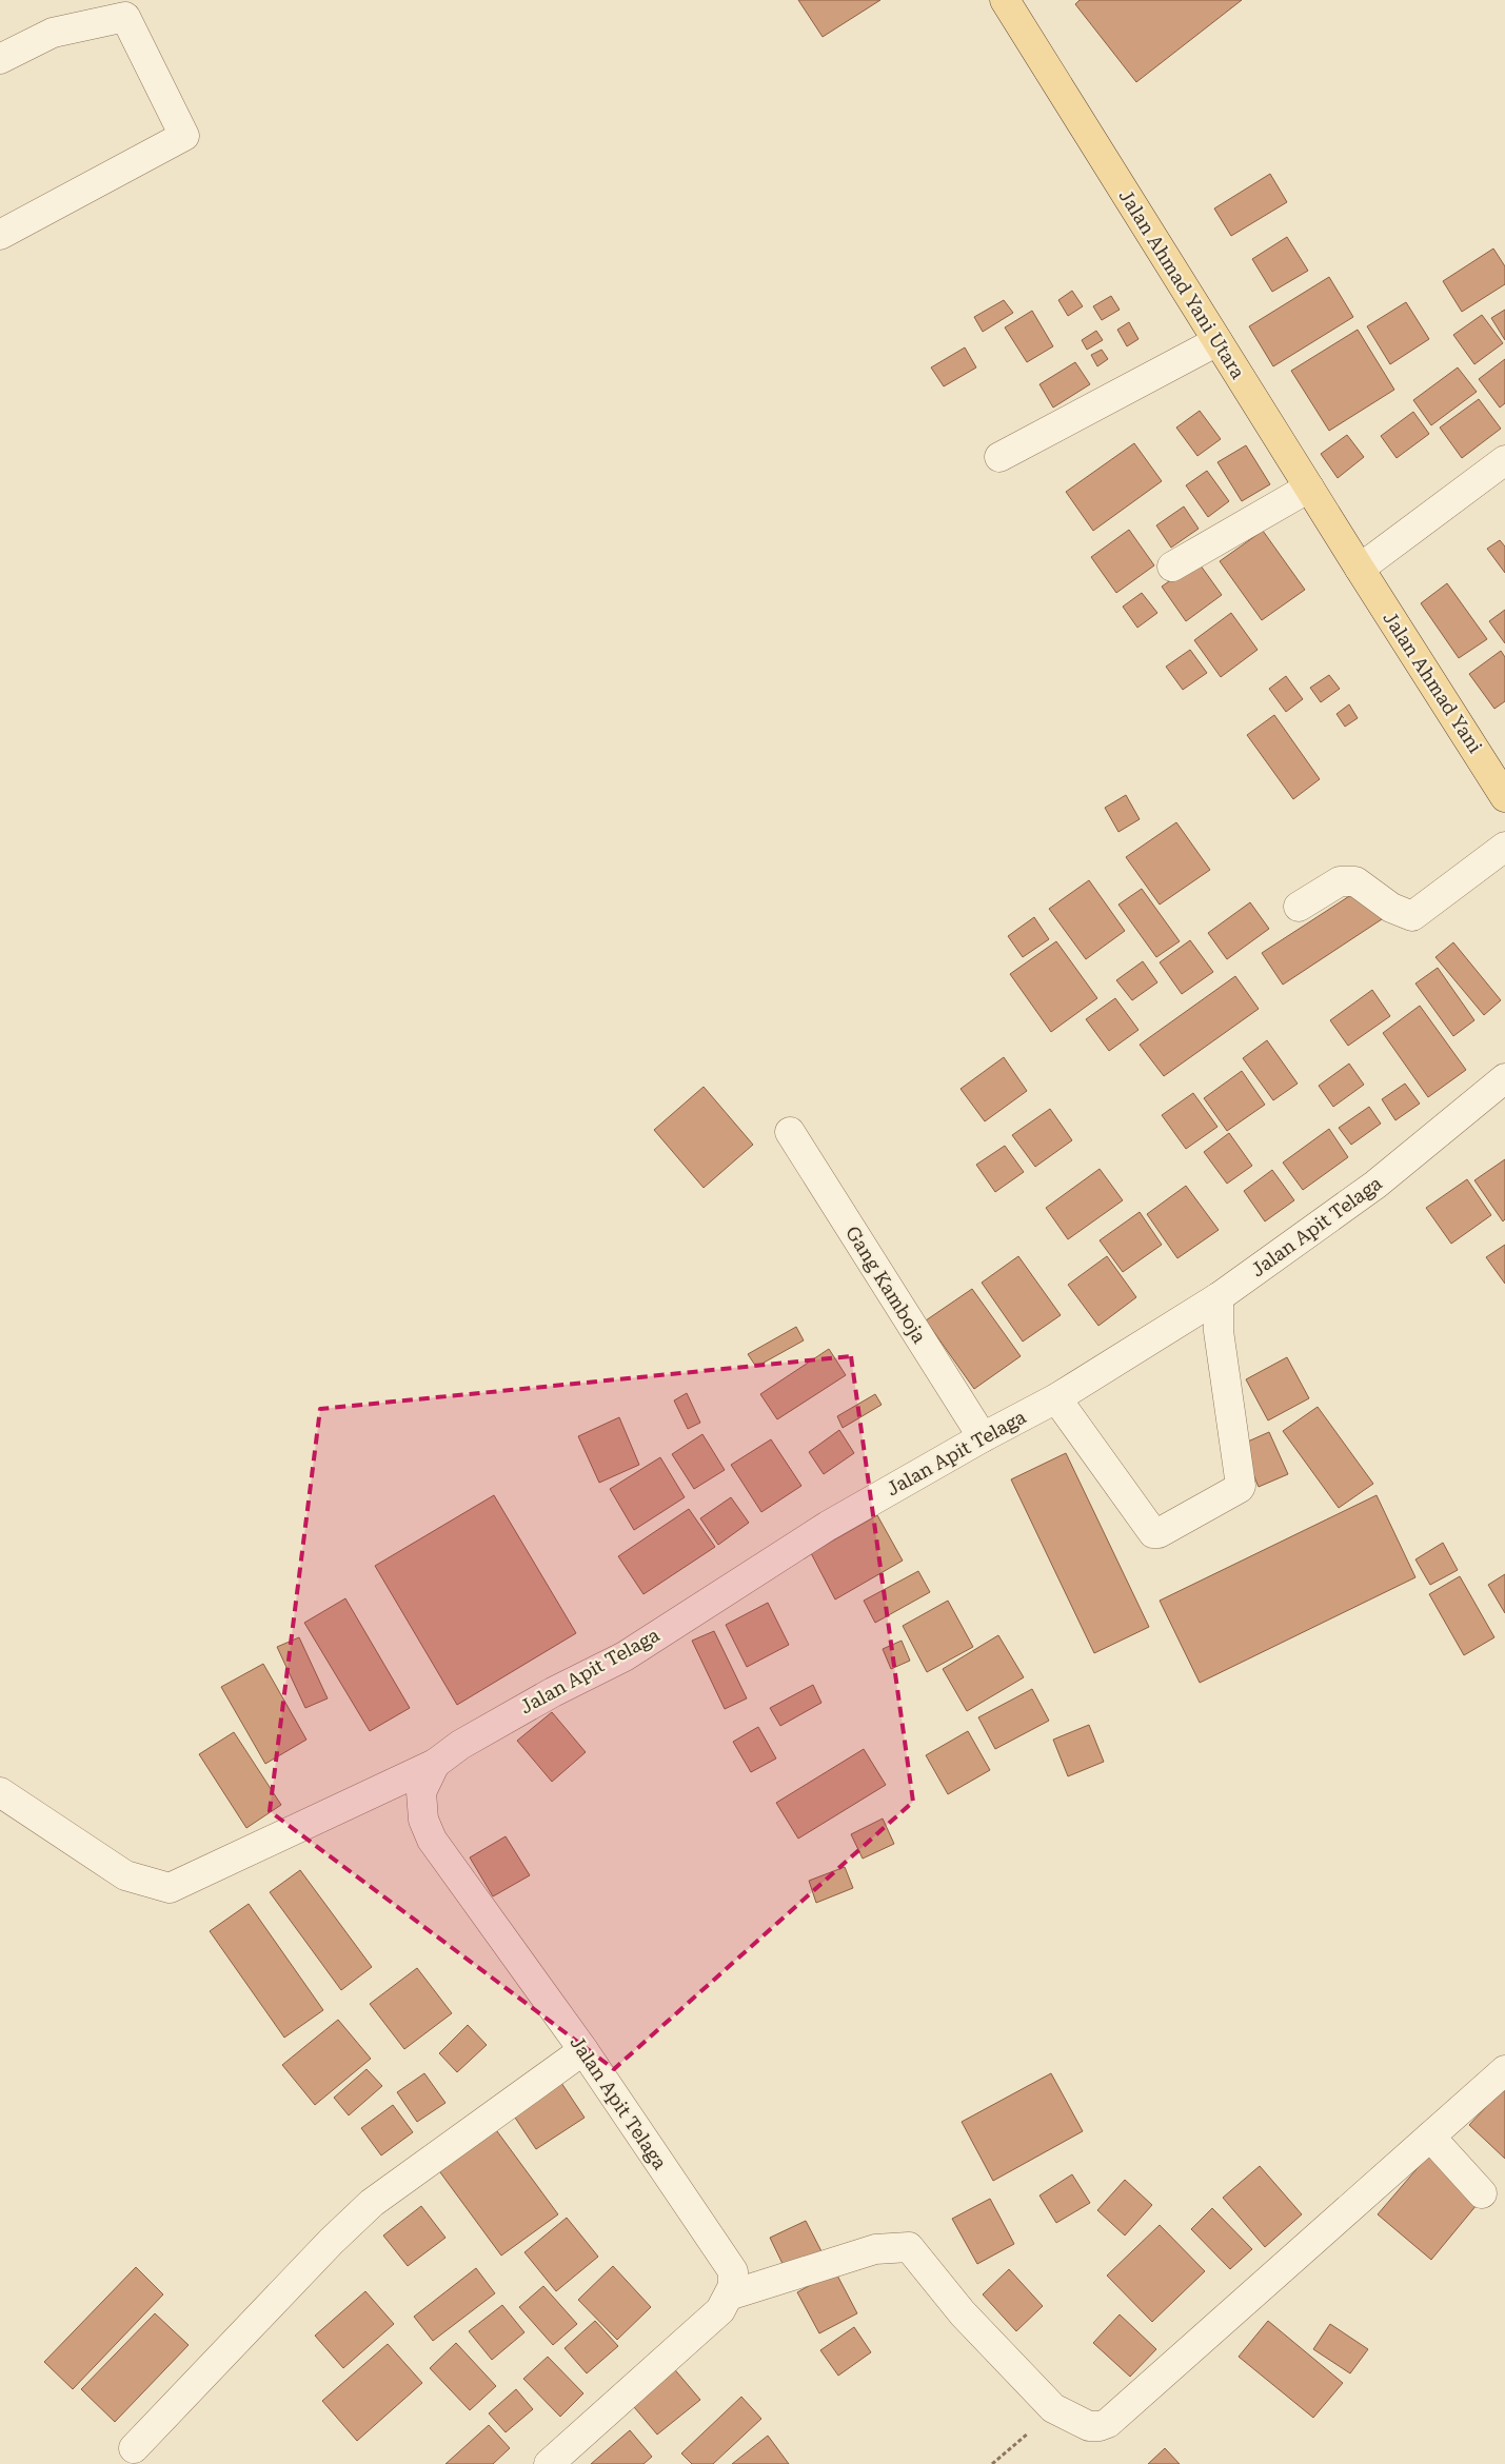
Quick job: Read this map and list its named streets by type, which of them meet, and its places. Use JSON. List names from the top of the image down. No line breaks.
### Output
{"streets":{"main road":["Jalan Ahmad Yani Utara","Jalan Ahmad Yani"],"street":["Jalan Apit Telaga","Gang Kamboja"]},"crossings":[["Jalan Ahmad Yani Utara","Jalan Ahmad Yani"],["Jalan Apit Telaga","Gang Kamboja"]]}
